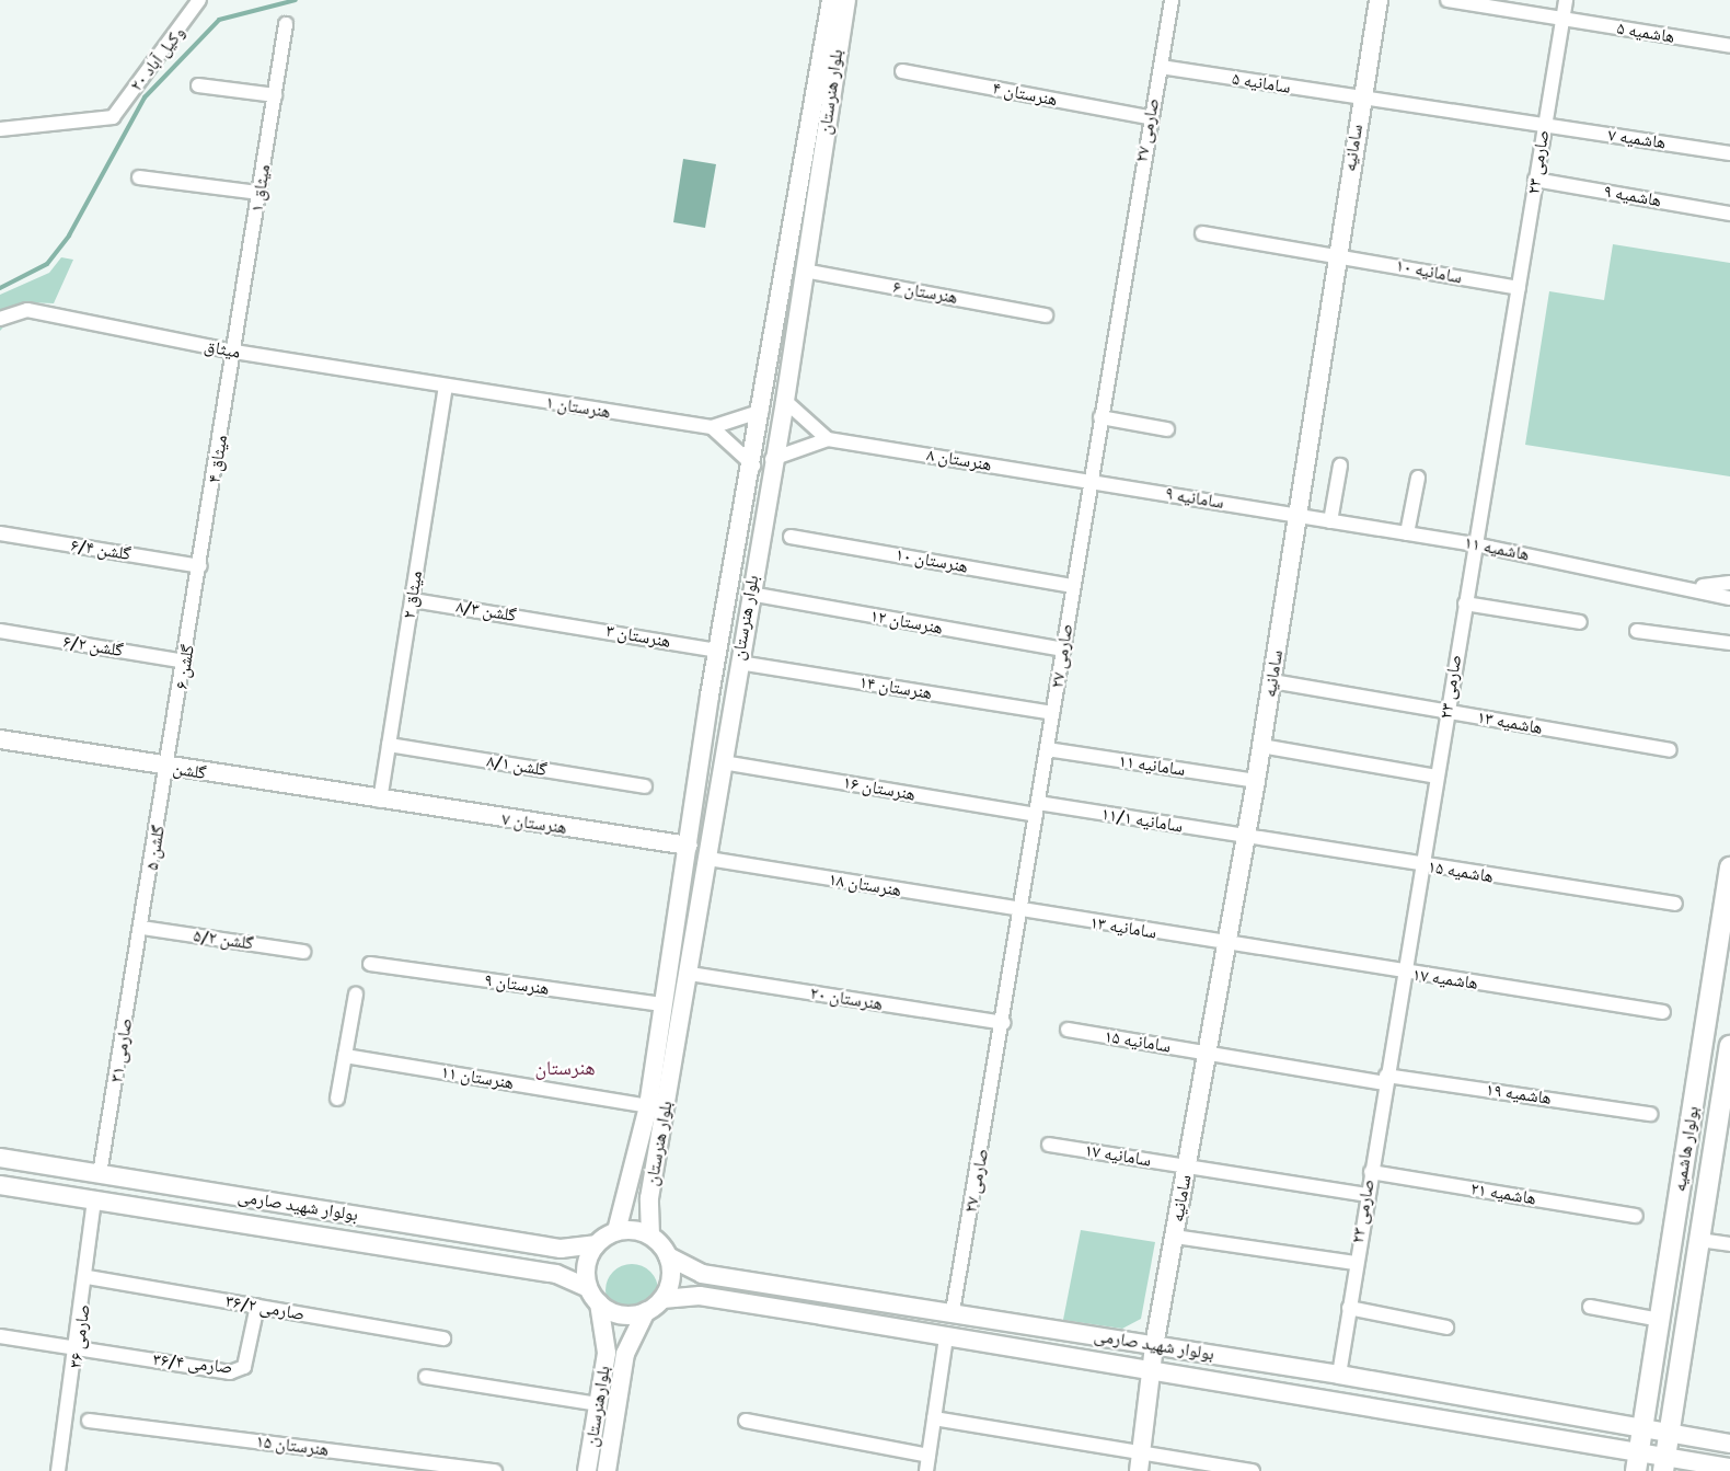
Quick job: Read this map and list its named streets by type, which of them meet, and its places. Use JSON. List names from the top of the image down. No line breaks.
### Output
{"streets":{"main road":["بلوار هنرستان","سامانیه","گلشن","هنرستان ۷","بولوار هاشمیه","بولوار شهید صارمی","بلوارهنرستان"],"street":["هاشمیه ۵","۲۰ وکیل آباد","سامانیه ۵","هنرستان ۴","صارمی ۲۷","هاشمیه ۷","صارمی ۲۳","میثاق ۱","هاشمیه ۹","سامانیه ۱۰","هنرستان ۶","میثاق","هنرستان ۱","میثاق ۴","هنرستان ۸","سامانیه ۹","هاشمیه ۱۱","گلشن ۶/۴","هنرستان ۱۰","میثاق ۲","گلشن ۸/۳","هنرستان ۱۲","هنرستان ۳","گلشن ۶/۲","گلشن ۶","هنرستان ۱۴","هاشمیه ۱۳","گلشن ۸/۱","سامانیه ۱۱","هنرستان ۱۶","سامانیه ۱۱/۱","گلشن ۵","هاشمیه ۱۵","هنرستان ۱۸","سامانیه ۱۳","گلشن ۵/۲","هاشمیه ۱۷","هنرستان ۹","هنرستان ۲۰","سامانیه ۱۵","صارمی ۳۱","هنرستان ۱۱","هاشمیه ۱۹","سامانیه ۱۷","هاشمیه ۲۱","صارمی ۳۶/۲","صارمی ۳۶","صارمی ۳۶/۴","هنرستان ۱۵"]},"crossings":[["هاشمیه ۵","صارمی ۲۳"],["سامانیه ۵","صارمی ۲۷"],["سامانیه ۵","هاشمیه ۷"],["سامانیه ۵","سامانیه"],["سامانیه ۵","صارمی ۲۳"],["بلوار هنرستان","هنرستان ۶"],["بلوار هنرستان","هنرستان ۱"],["بلوار هنرستان","هنرستان ۸"],["بلوار هنرستان","هنرستان ۱۲"],["بلوار هنرستان","هنرستان ۳"],["بلوار هنرستان","هنرستان ۱۴"],["بلوار هنرستان","هنرستان ۱۶"],["بلوار هنرستان","هنرستان ۷"],["بلوار هنرستان","هنرستان ۱۸"],["بلوار هنرستان","هنرستان ۹"],["بلوار هنرستان","هنرستان ۲۰"],["بلوار هنرستان","هنرستان ۱۱"],["بلوار هنرستان","بولوار شهید صارمی"],["بلوار هنرستان","بلوارهنرستان"],["هنرستان ۴","صارمی ۲۷"],["صارمی ۲۷","هنرستان ۸"],["صارمی ۲۷","سامانیه ۹"],["صارمی ۲۷","هنرستان ۱۰"],["صارمی ۲۷","هنرستان ۱۲"],["صارمی ۲۷","هنرستان ۱۴"],["صارمی ۲۷","سامانیه ۱۱"],["صارمی ۲۷","هنرستان ۱۶"],["صارمی ۲۷","سامانیه ۱۱/۱"],["صارمی ۲۷","هنرستان ۱۸"],["صارمی ۲۷","سامانیه ۱۳"],["صارمی ۲۷","هنرستان ۲۰"],["صارمی ۲۷","بولوار شهید صارمی"],["هاشمیه ۷","صارمی ۲۳"],["سامانیه","سامانیه ۱۰"],["سامانیه","سامانیه ۹"],["سامانیه","هاشمیه ۱۱"],["سامانیه","هاشمیه ۱۳"],["سامانیه","سامانیه ۱۱"],["سامانیه","سامانیه ۱۱/۱"],["سامانیه","هاشمیه ۱۵"],["سامانیه","سامانیه ۱۳"],["سامانیه","هاشمیه ۱۷"],["سامانیه","سامانیه ۱۵"],["سامانیه","سامانیه ۱۷"],["سامانیه","بولوار شهید صارمی"],["صارمی ۲۳","هاشمیه ۹"],["صارمی ۲۳","سامانیه ۱۰"],["صارمی ۲۳","هاشمیه ۱۱"],["صارمی ۲۳","هاشمیه ۱۳"],["صارمی ۲۳","هاشمیه ۱۵"],["صارمی ۲۳","هاشمیه ۱۷"],["صارمی ۲۳","هاشمیه ۱۹"],["صارمی ۲۳","سامانیه ۱۷"],["صارمی ۲۳","هاشمیه ۲۱"],["صارمی ۲۳","بولوار شهید صارمی"],["میثاق ۱","میثاق"],["میثاق ۱","میثاق ۴"],["میثاق","هنرستان ۱"],["میثاق","میثاق ۴"],["میثاق","میثاق ۲"],["هنرستان ۱","میثاق ۲"],["میثاق ۴","گلشن ۶/۴"],["میثاق ۴","گلشن ۶"],["هنرستان ۸","سامانیه ۹"],["سامانیه ۹","هاشمیه ۱۱"],["گلشن ۶/۴","گلشن ۶"],["میثاق ۲","گلشن ۸/۳"],["میثاق ۲","گلشن ۸/۱"],["میثاق ۲","گلشن"],["میثاق ۲","هنرستان ۷"],["گلشن ۸/۳","هنرستان ۳"],["گلشن ۶/۲","گلشن ۶"],["گلشن ۶","گلشن"],["گلشن ۶","گلشن ۵"],["گلشن","هنرستان ۷"],["گلشن","گلشن ۵"],["هنرستان ۱۶","سامانیه ۱۱/۱"],["سامانیه ۱۱/۱","هاشمیه ۱۵"],["گلشن ۵","گلشن ۵/۲"],["گلشن ۵","صارمی ۳۱"],["هنرستان ۱۸","سامانیه ۱۳"],["سامانیه ۱۳","هاشمیه ۱۷"],["گلشن ۵/۲","صارمی ۳۱"],["سامانیه ۱۵","هاشمیه ۱۹"],["صارمی ۳۱","بولوار شهید صارمی"],["بولوار هاشمیه","بولوار شهید صارمی"],["بولوار شهید صارمی","صارمی ۳۶"],["بولوار شهید صارمی","بلوارهنرستان"],["صارمی ۳۶/۲","صارمی ۳۶"],["صارمی ۳۶/۲","صارمی ۳۶/۴"],["صارمی ۳۶","صارمی ۳۶/۴"]],"districts":["هنرستان"]}
